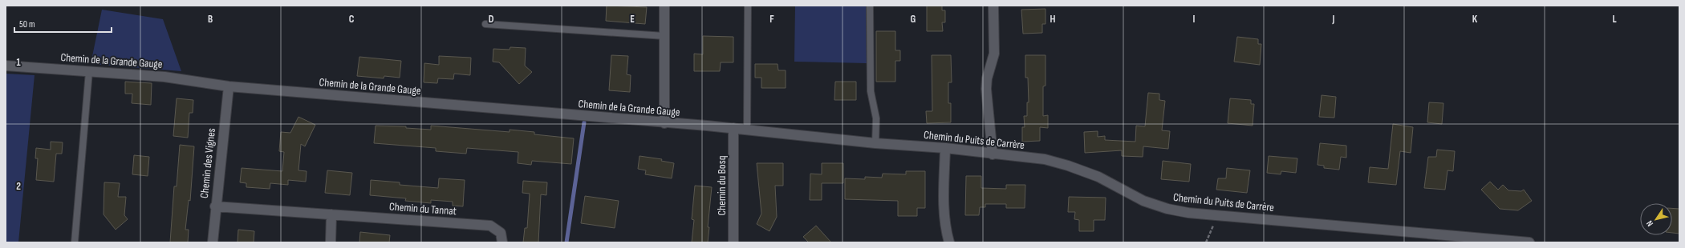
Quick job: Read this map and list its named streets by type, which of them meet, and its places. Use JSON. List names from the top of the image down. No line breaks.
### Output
{"streets":{"street":["Chemin de la Grande Gauge","Chemin du Puits de Carrère","Chemin des Vignes","Chemin du Bosq","Chemin du Tannat"]},"crossings":[["Chemin de la Grande Gauge","Chemin du Puits de Carrère"],["Chemin de la Grande Gauge","Chemin des Vignes"],["Chemin de la Grande Gauge","Chemin du Bosq"],["Chemin du Puits de Carrère","Chemin du Bosq"],["Chemin des Vignes","Chemin du Tannat"]],"scale_bar":"50 m","north":"bottom left","grid":{"columns":["B","C","D","E","F","G","H","I","J","K","L"],"rows":["1","2"]}}
